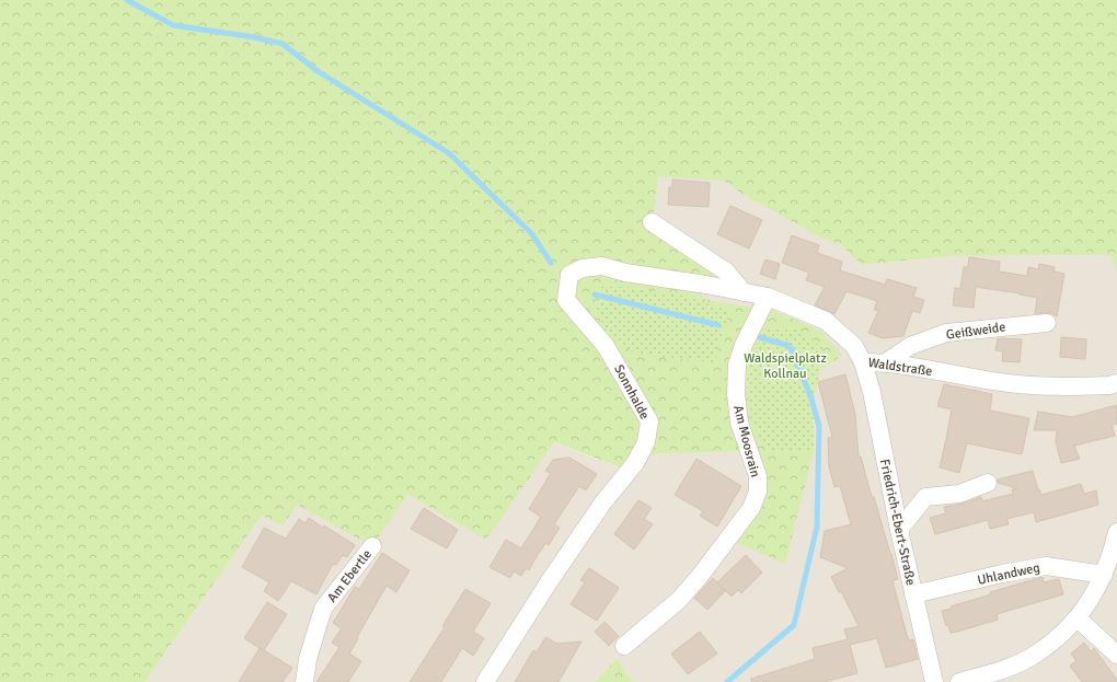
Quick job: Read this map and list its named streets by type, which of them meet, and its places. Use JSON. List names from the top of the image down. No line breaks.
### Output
{"streets":{"street":["Geißweide","Waldstraße","Sonnhalde","Am Moosrain","Friedrich-Ebert-Straße","Uhlandweg","Am Ebertle"]},"crossings":[["Geißweide","Waldstraße"],["Waldstraße","Sonnhalde"],["Waldstraße","Am Moosrain"],["Waldstraße","Friedrich-Ebert-Straße"],["Friedrich-Ebert-Straße","Uhlandweg"]],"parks":["Waldspielplatz Kollnau"]}
